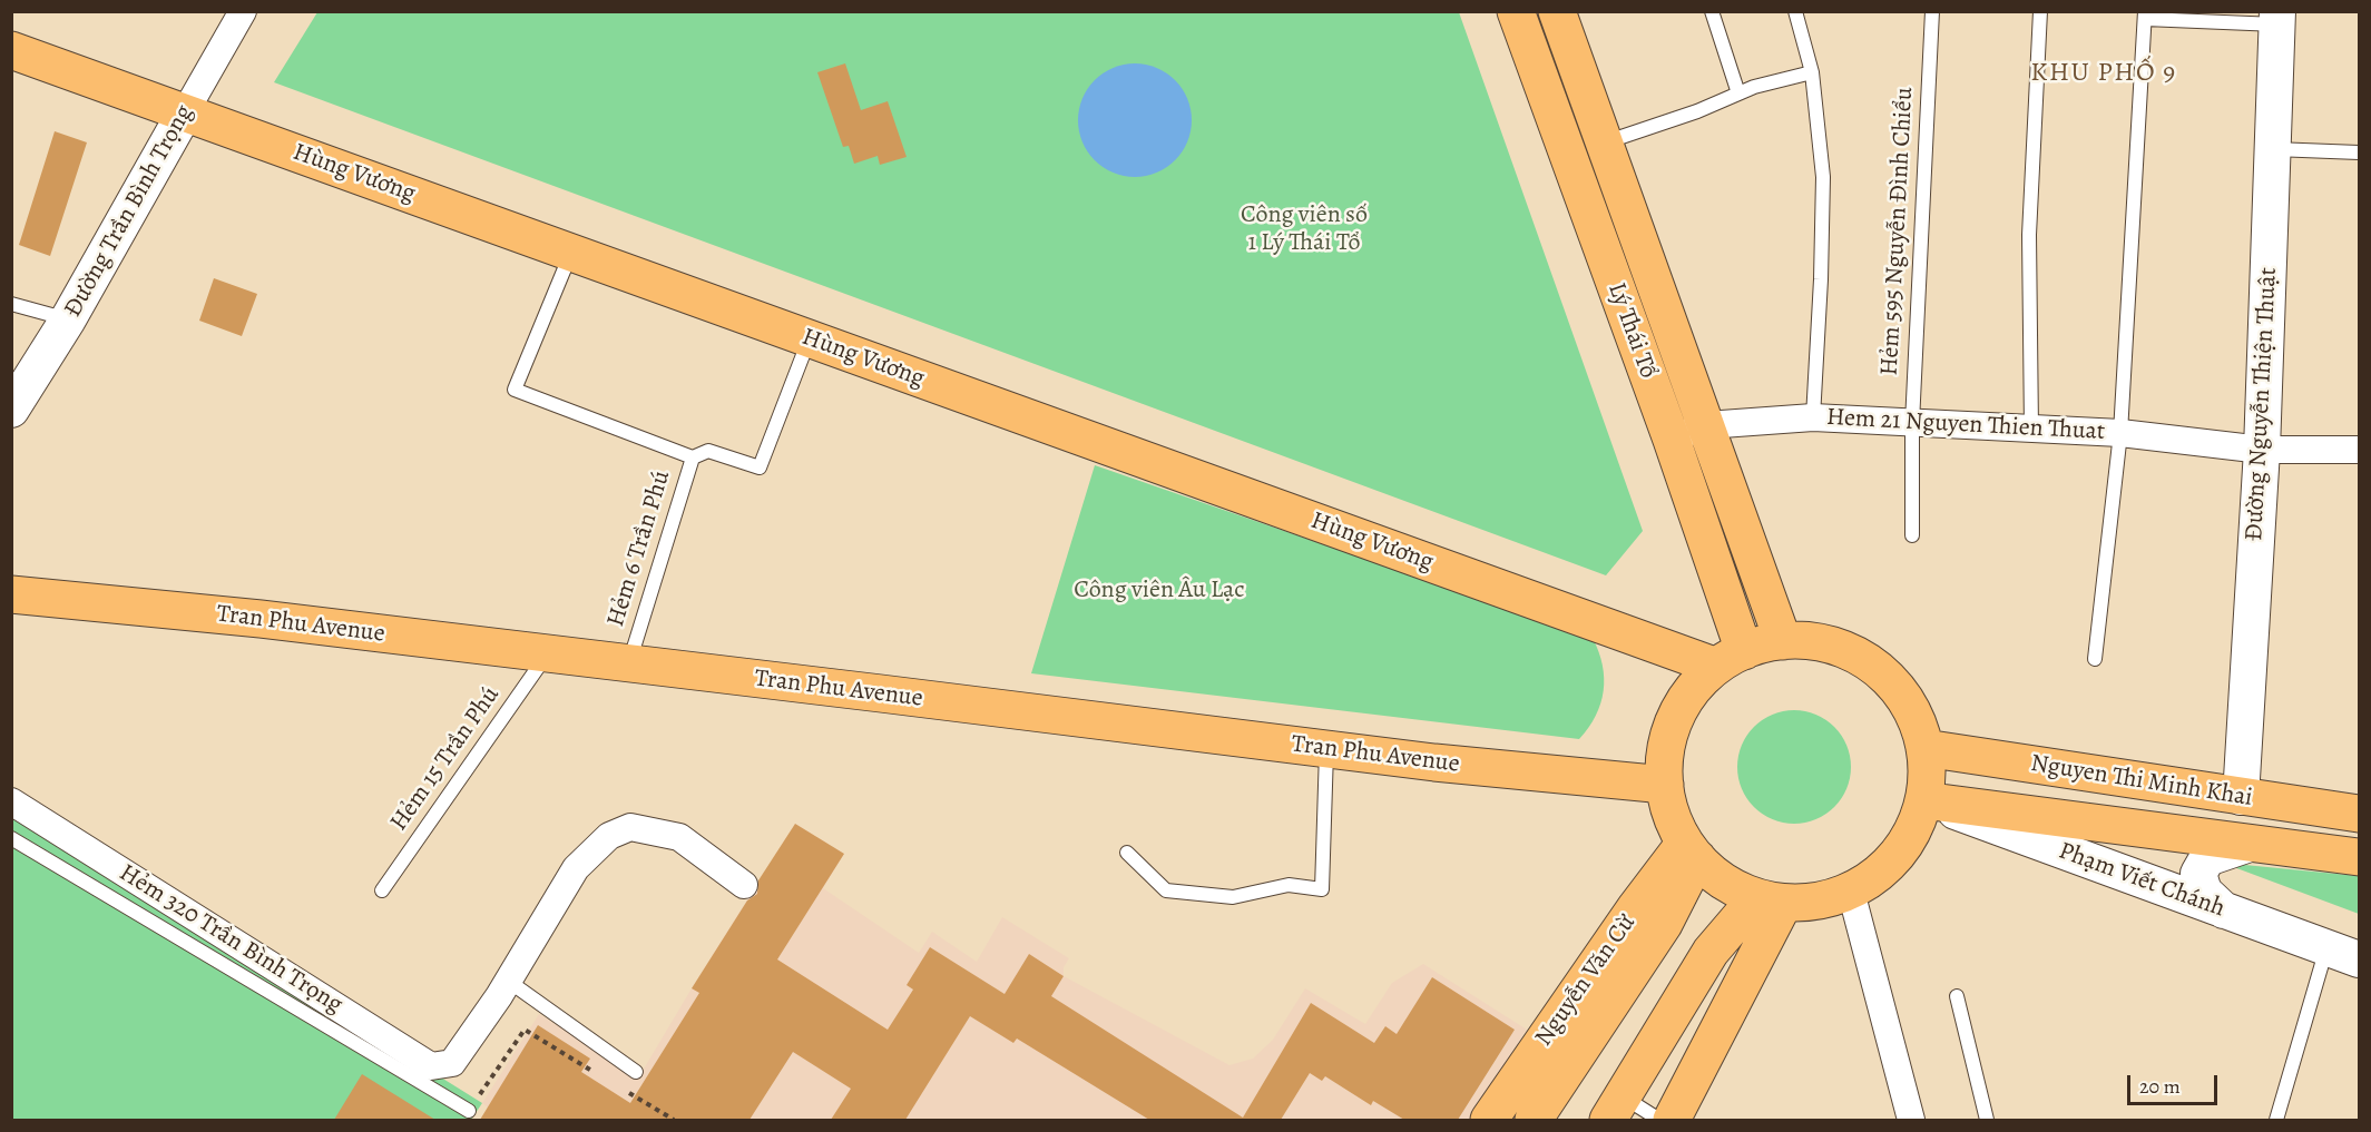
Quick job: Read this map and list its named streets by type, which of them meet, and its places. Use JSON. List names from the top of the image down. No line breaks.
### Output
{"streets":{"main road":["Hùng Vương","Lý Thái Tổ","Tran Phu Avenue","Nguyen Thi Minh Khai","Nguyễn Văn Cừ"],"street":["Đường Trần Bình Trọng","Đường Nguyễn Thiện Thuật","Hem 21 Nguyen Thien Thuat","Phạm Viết Chánh","Hẻm 320 Trần Bình Trọng"],"lane":["Hẻm 595 Nguyễn Ðình Chiểu","Hẻm 6 Trần Phú","Hẻm 15 Trần Phú"]},"crossings":[["Hùng Vương","Đường Trần Bình Trọng"],["Hùng Vương","Lý Thái Tổ"],["Hùng Vương","Hẻm 6 Trần Phú"],["Hẻm 595 Nguyễn Ðình Chiểu","Hem 21 Nguyen Thien Thuat"],["Lý Thái Tổ","Hem 21 Nguyen Thien Thuat"],["Đường Nguyễn Thiện Thuật","Hem 21 Nguyen Thien Thuat"],["Đường Nguyễn Thiện Thuật","Nguyen Thi Minh Khai"],["Hẻm 6 Trần Phú","Tran Phu Avenue"],["Tran Phu Avenue","Hẻm 15 Trần Phú"],["Nguyen Thi Minh Khai","Phạm Viết Chánh"]],"districts":["KHU PHỐ 9"],"parks":["Công viên số 1 Lý Thái Tổ","Công viên Âu Lạc"],"scale_bar":"20 m"}
